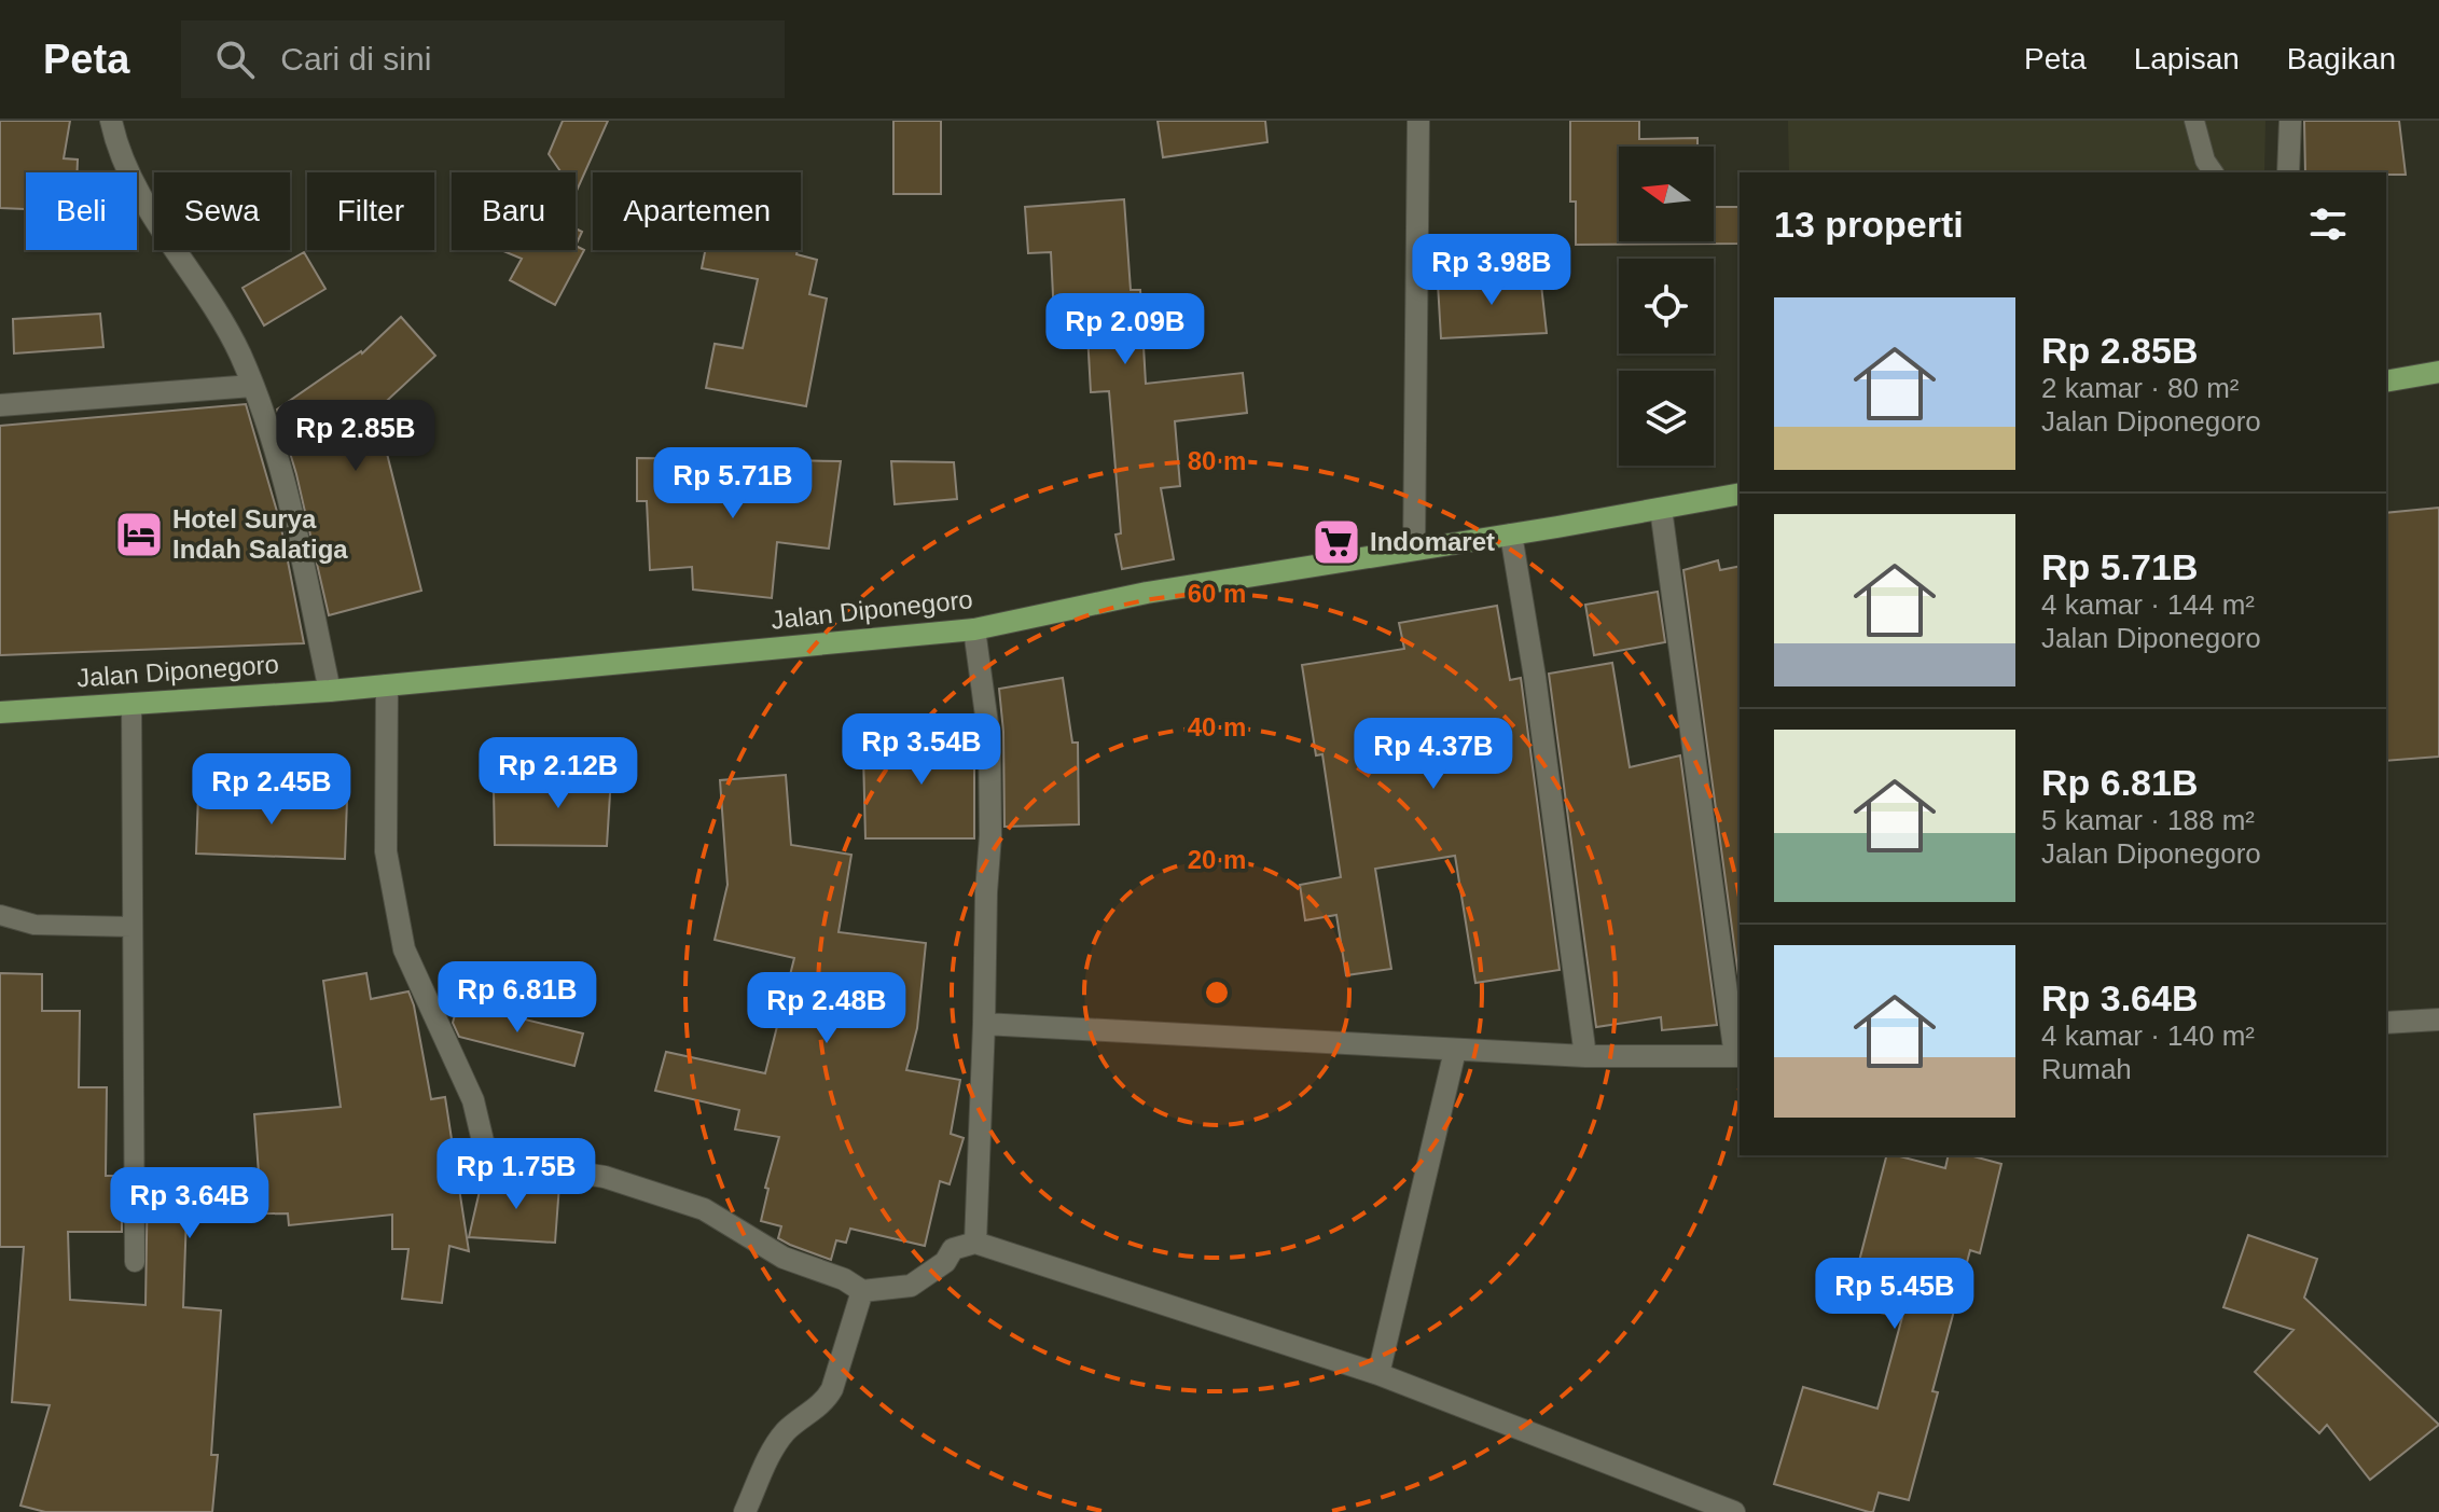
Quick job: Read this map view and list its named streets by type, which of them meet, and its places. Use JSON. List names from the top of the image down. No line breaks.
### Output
{"streets":{"main road":["Jalan Diponegoro"]},"places":{"hotel":["Hotel Surya Indah Salatiga"],"supermarket":["Indomaret"]},"north":"left","page":{"header":"Peta","search":"Cari di sini","nav":["Peta","Lapisan","Bagikan"],"chip":["Beli","Sewa","Filter","Baru","Apartemen"],"heading":"13 properti","price":["Rp 3.98B","Rp 2.09B","Rp 2.85B","Rp 5.71B","Rp 3.54B","Rp 4.37B","Rp 2.12B","Rp 2.45B","Rp 6.81B","Rp 2.48B","Rp 1.75B","Rp 3.64B","Rp 5.45B"],"list":[{"name":"Rp 2.85B","note":"2 kamar · 80 m² · Jalan Diponegoro"},{"name":"Rp 5.71B","note":"4 kamar · 144 m² · Jalan Diponegoro"},{"name":"Rp 6.81B","note":"5 kamar · 188 m² · Jalan Diponegoro"},{"name":"Rp 3.64B","note":"4 kamar · 140 m² · Rumah"}]},"rings":["80 m","60 m","40 m","20 m"]}
